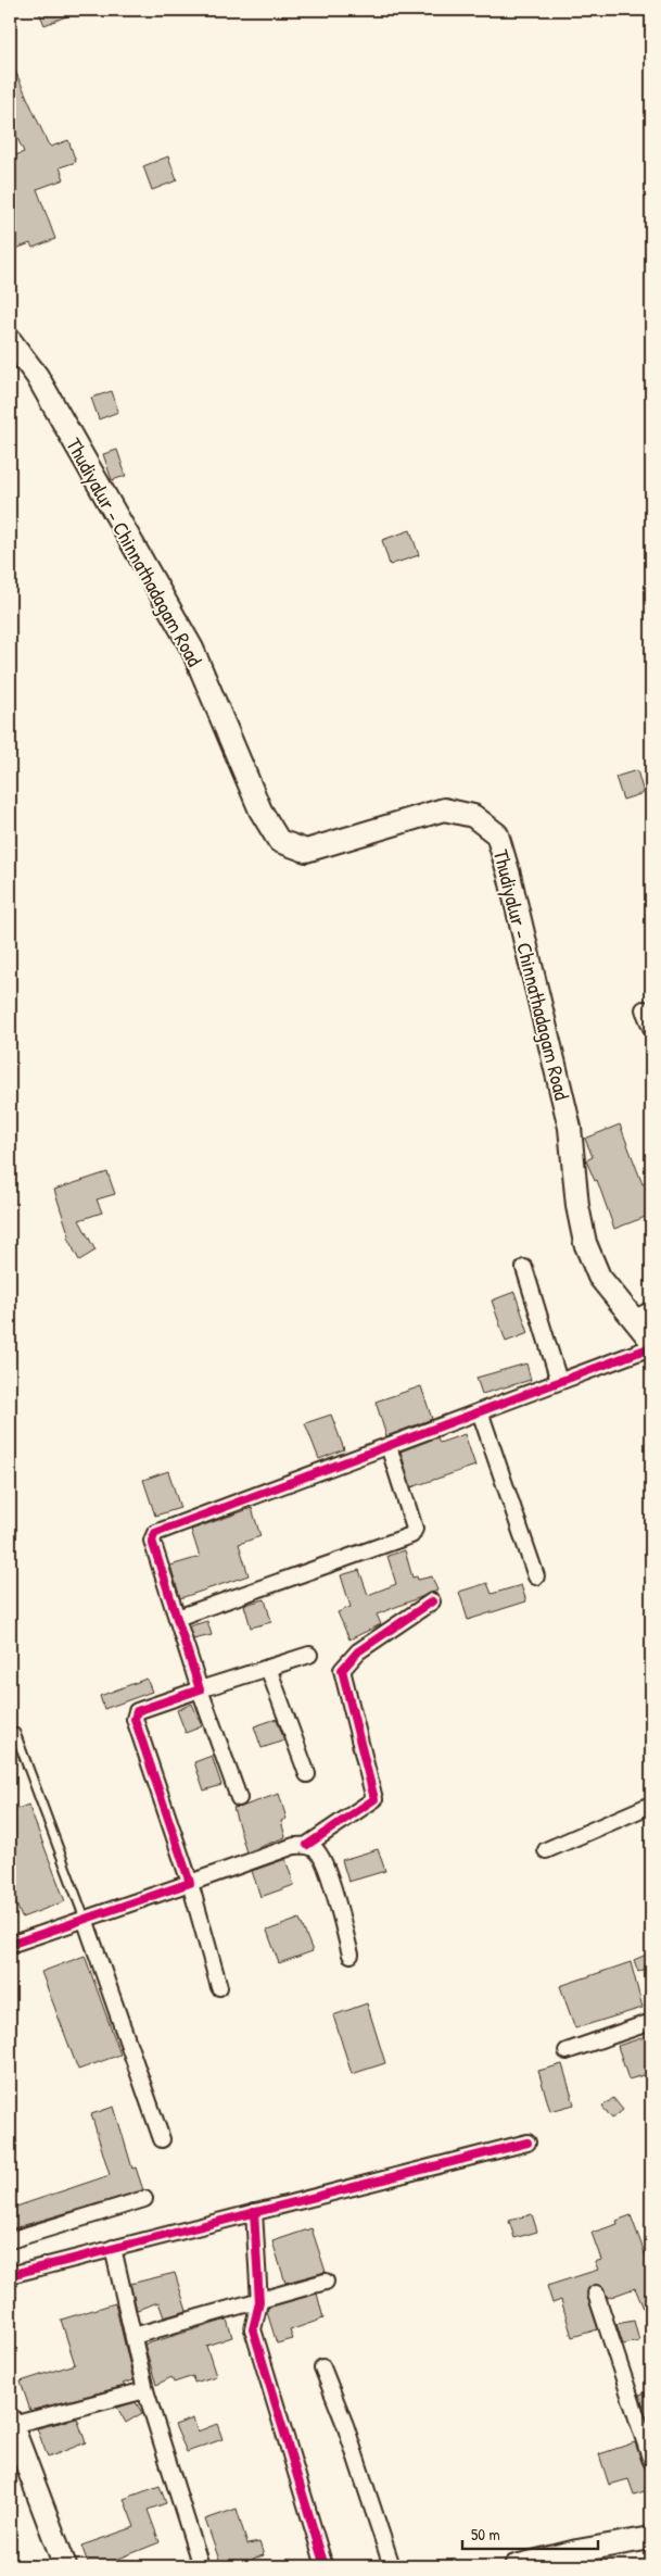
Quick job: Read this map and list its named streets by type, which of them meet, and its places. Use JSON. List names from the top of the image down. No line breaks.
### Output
{"streets":{"main road":["Thudiyalur - Chinnathadagam Road"]},"scale_bar":"50 m"}
